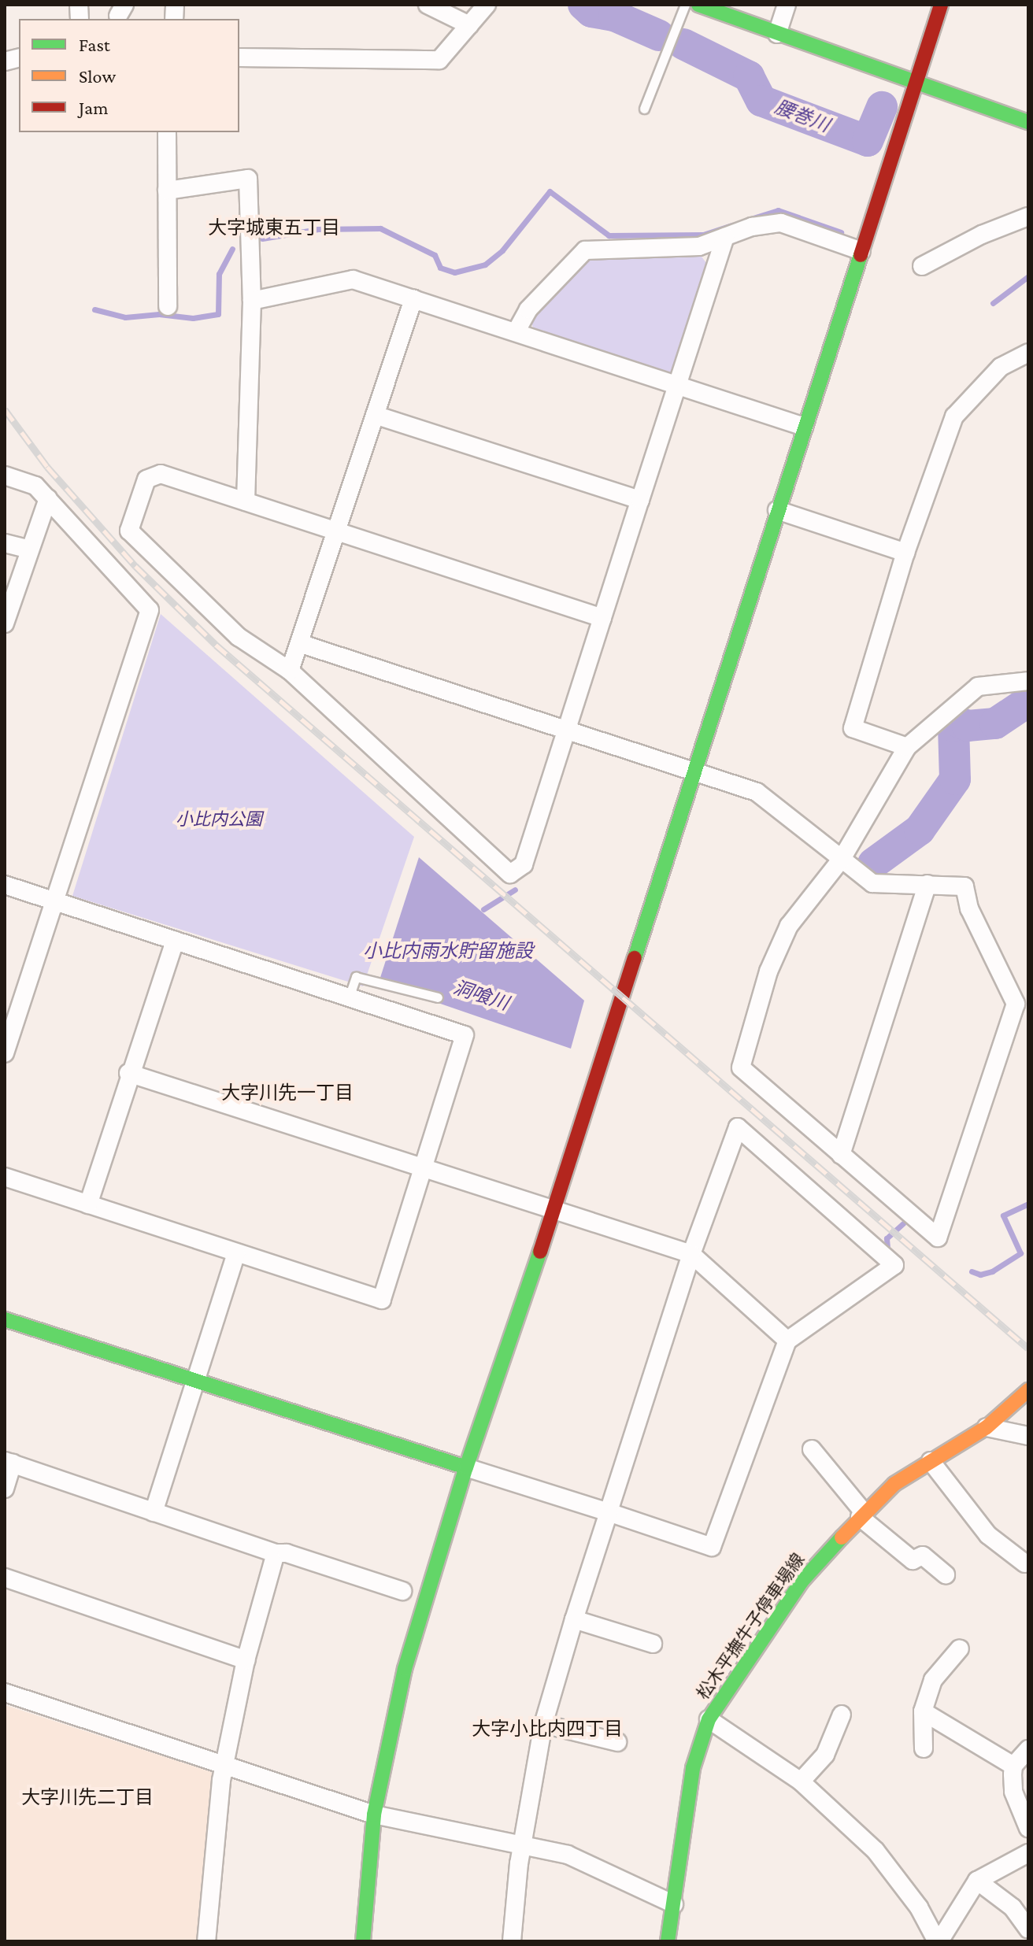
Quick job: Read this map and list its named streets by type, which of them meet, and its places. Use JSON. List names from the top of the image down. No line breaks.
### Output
{"streets":{"street":["松木平撫牛子停車場線"]},"districts":["大字城東五丁目","大字川先一丁目","大字小比内四丁目","大字川先二丁目"],"water":["腰巻川","小比内雨水貯留施設","洞喰川"],"parks":["小比内公園"],"legend":["Fast","Slow","Jam"]}
